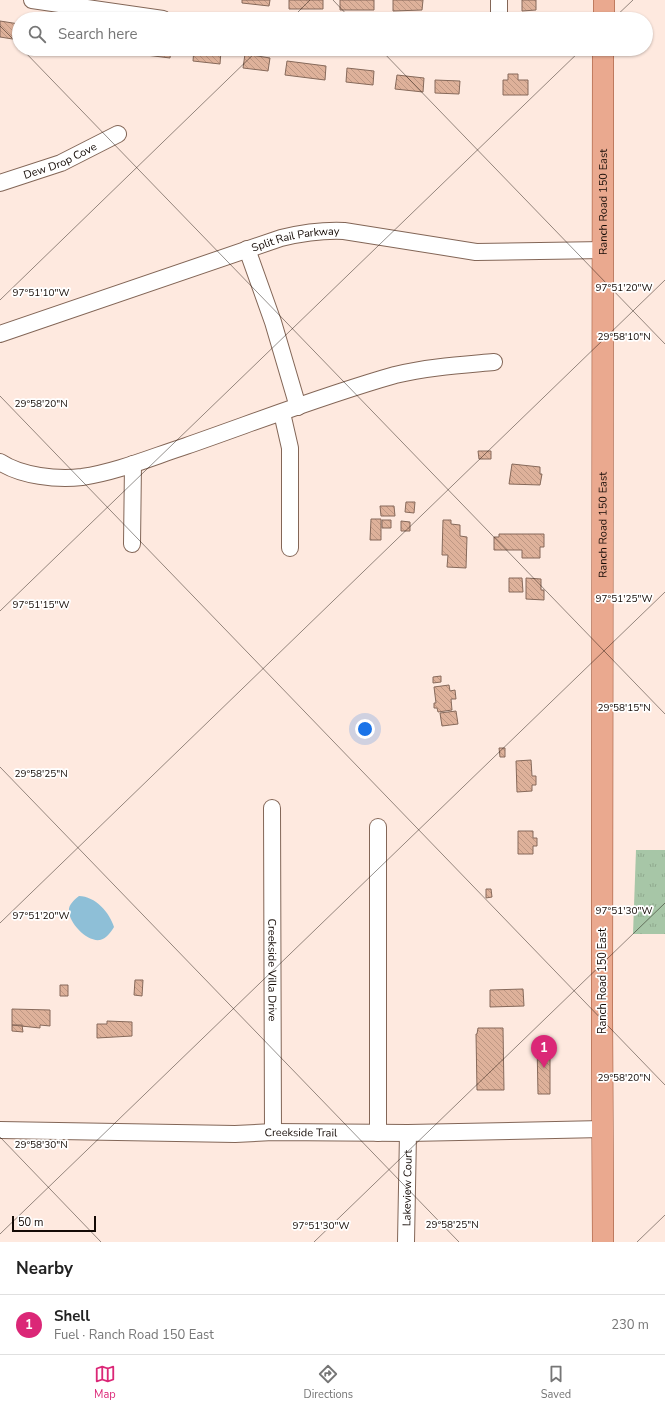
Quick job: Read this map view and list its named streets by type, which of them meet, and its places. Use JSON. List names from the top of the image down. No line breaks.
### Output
{"streets":{"main road":["Ranch Road 150 East"],"street":["Dew Drop Cove","Split Rail Parkway","Creekside Villa Drive","Creekside Trail","Lakeview Court"]},"crossings":[["Ranch Road 150 East","Split Rail Parkway"],["Ranch Road 150 East","Creekside Trail"],["Creekside Villa Drive","Creekside Trail"],["Creekside Trail","Lakeview Court"]],"scale_bar":"50 m","page":{"search":"Search here","pins":"1","scale":"50 m","heading":"Nearby","list":[{"mark":"1","name":"Shell","note":"Fuel · Ranch Road 150 East","value":"230 m"}],"nav":["Map","Directions","Saved"]},"coordinates":["97°51'20\"W","97°51'10\"W","29°58'10\"N","29°58'20\"N","97°51'25\"W","97°51'15\"W","29°58'15\"N","29°58'25\"N","97°51'30\"W","29°58'30\"N"]}
